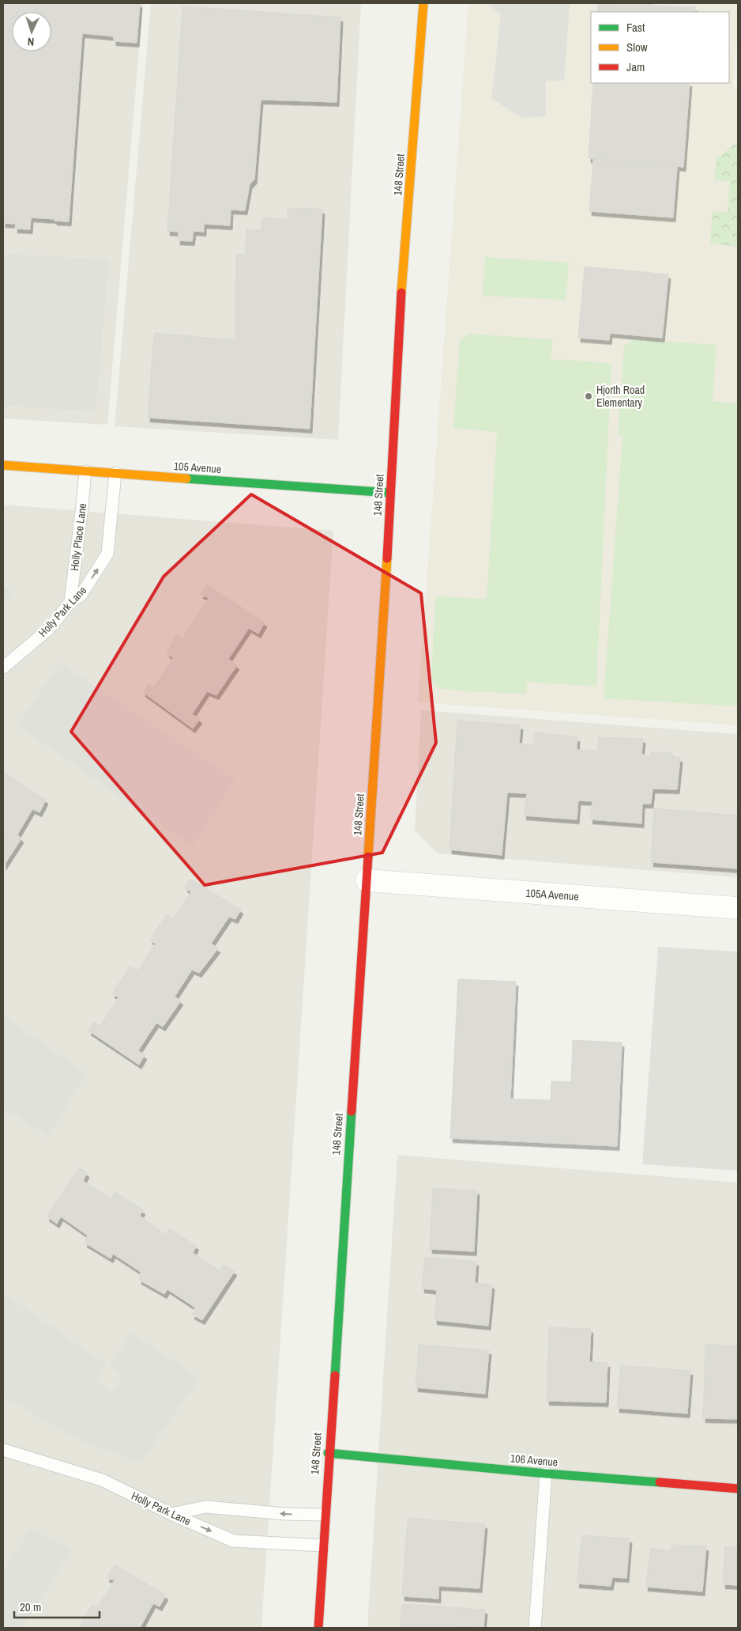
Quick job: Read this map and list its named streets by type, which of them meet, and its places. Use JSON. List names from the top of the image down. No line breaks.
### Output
{"streets":{"main road":["148 Street","105 Avenue","106 Avenue"],"street":["105A Avenue"],"lane":["Holly Place Lane","Holly Park Lane"]},"crossings":[["148 Street","105 Avenue"],["148 Street","Holly Park Lane"],["148 Street","105A Avenue"],["148 Street","106 Avenue"],["105 Avenue","Holly Place Lane"],["105 Avenue","Holly Park Lane"],["Holly Place Lane","Holly Park Lane"]],"places":["Hjorth Road Elementary"],"legend":["Fast","Slow","Jam"],"scale_bar":"20 m","north":"bottom"}
